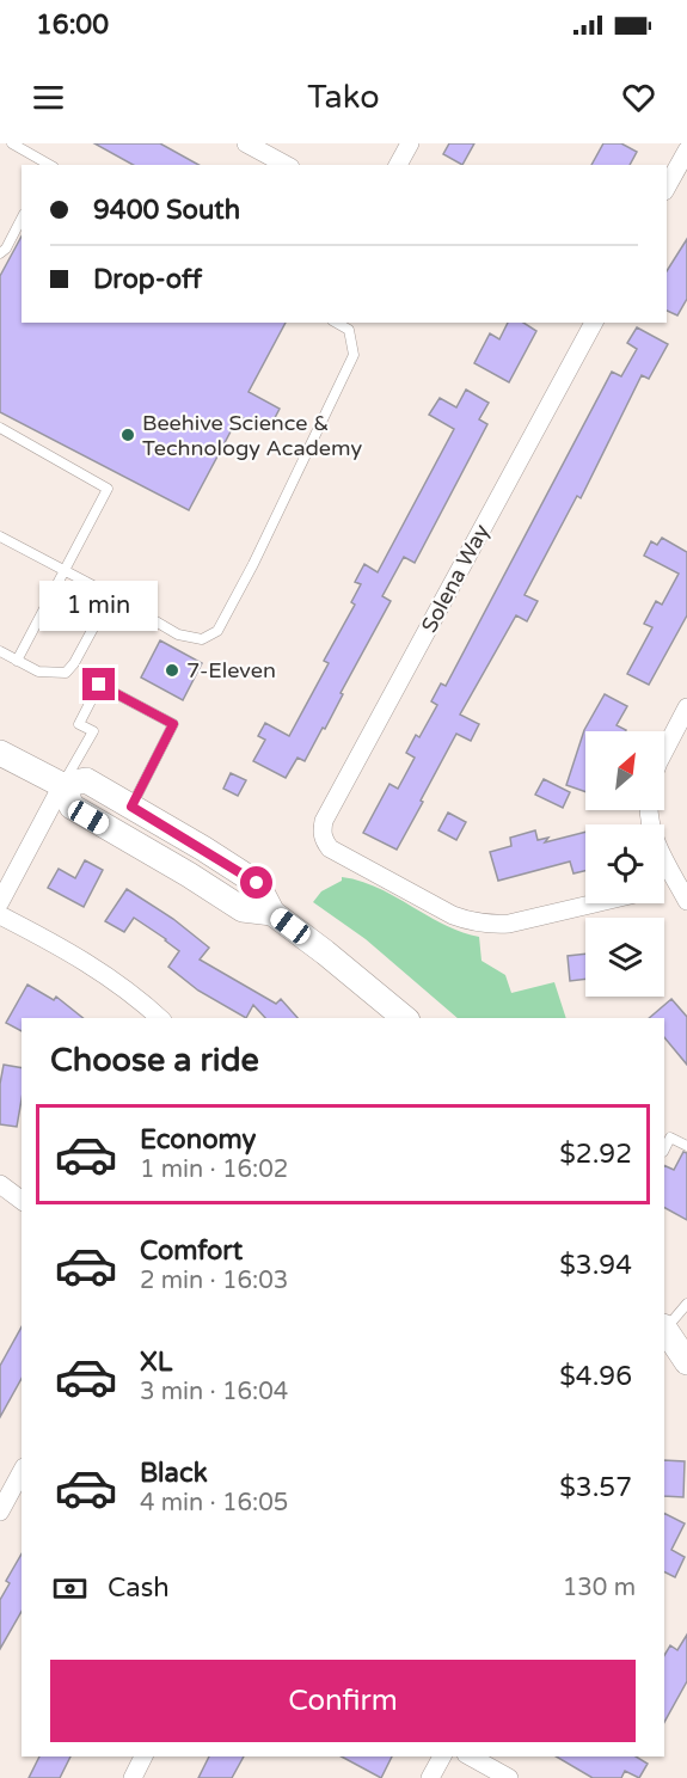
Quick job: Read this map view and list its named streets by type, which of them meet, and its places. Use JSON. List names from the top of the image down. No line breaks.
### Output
{"streets":{"street":["Solena Way"]},"places":["Beehive Science & Technology Academy","7-Eleven"],"north":"top right","page":{"status":"16:00","header":"Tako","banner":["9400 South","Drop-off"],"bubble":"1 min","heading":"Choose a ride","list":[{"name":"Economy","note":"1 min · 16:02","value":"$2.92"},{"name":"Comfort","note":"2 min · 16:03","value":"$3.94"},{"name":"XL","note":"3 min · 16:04","value":"$4.96"},{"name":"Black","note":"4 min · 16:05","value":"$3.57"}],"pay":["Cash","130 m"],"buttons":"Confirm"}}
